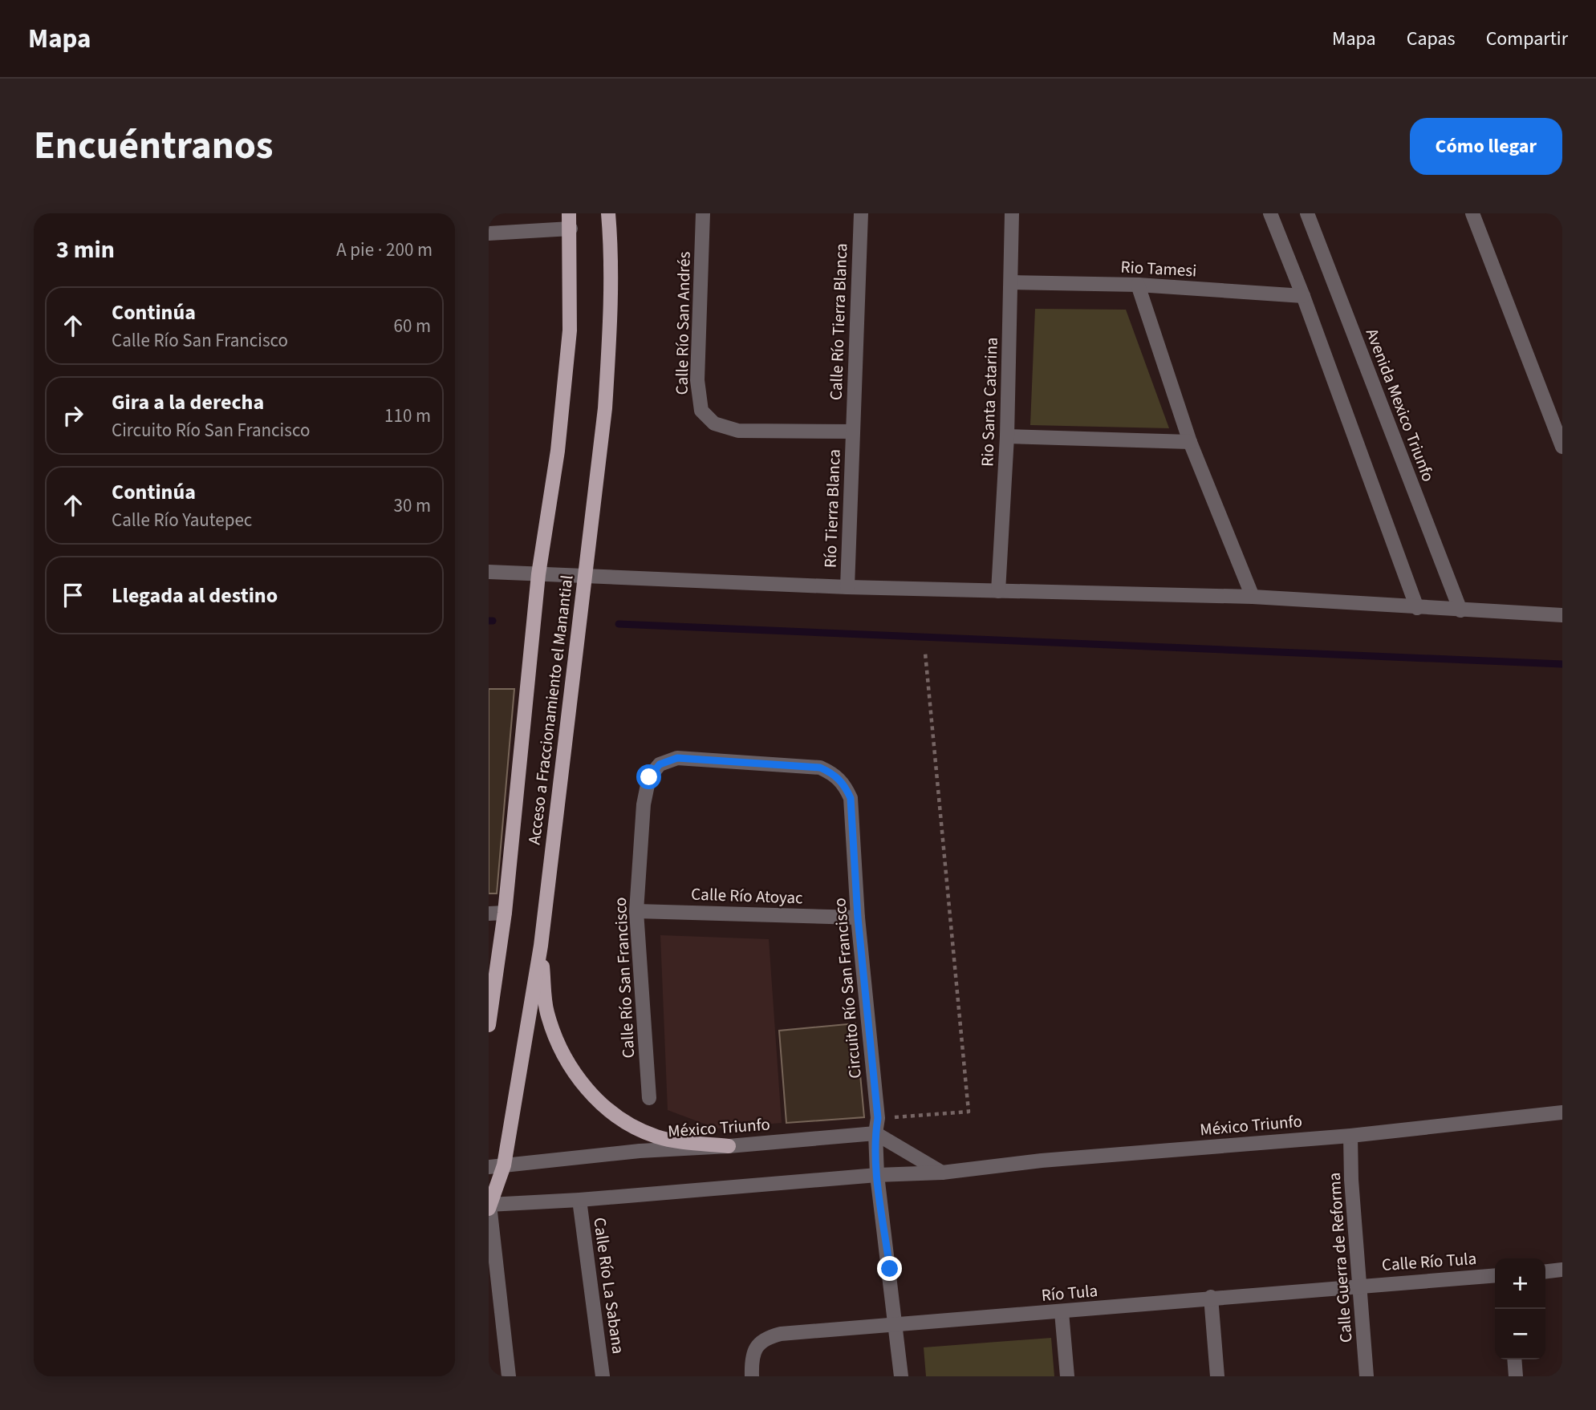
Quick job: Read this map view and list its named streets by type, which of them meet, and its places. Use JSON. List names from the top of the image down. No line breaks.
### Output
{"streets":{"main road":["Acceso a Fraccionamiento el Manantial"],"street":["Rio Tamesi","Calle Río Tierra Blanca","Calle Río San Andrés","Rio Santa Catarina","Avenida Mexico Triunfo","Río Tierra Blanca","Calle Río Atoyac","Calle Río San Francisco","Circuito Río San Francisco","México Triunfo","Calle Guerra de Reforma","Calle Río Tula","Calle Río La Sabana","Río Tula"]},"crossings":[["Rio Tamesi","Rio Santa Catarina"],["Calle Río Tierra Blanca","Calle Río San Andrés"],["Calle Río Tierra Blanca","Río Tierra Blanca"],["Calle Río San Andrés","Río Tierra Blanca"],["Acceso a Fraccionamiento el Manantial","México Triunfo"],["Calle Río Atoyac","Calle Río San Francisco"],["Calle Río Atoyac","Circuito Río San Francisco"],["Calle Río San Francisco","Circuito Río San Francisco"],["Circuito Río San Francisco","México Triunfo"],["Circuito Río San Francisco","Río Tula"],["México Triunfo","Calle Guerra de Reforma"],["México Triunfo","Calle Río La Sabana"],["Calle Guerra de Reforma","Calle Río Tula"],["Calle Guerra de Reforma","Río Tula"],["Calle Río Tula","Río Tula"]],"page":{"header":"Mapa","nav":["Mapa","Capas","Compartir"],"title":"Encuéntranos","buttons":"Cómo llegar","heading":["3 min","A pie · 200 m"],"list":[["Continúa","Calle Río San Francisco","60 m"],["Gira a la derecha","Circuito Río San Francisco","110 m"],["Continúa","Calle Río Yautepec","30 m"],"Llegada al destino"],"map_buttons":["+","−"]}}
